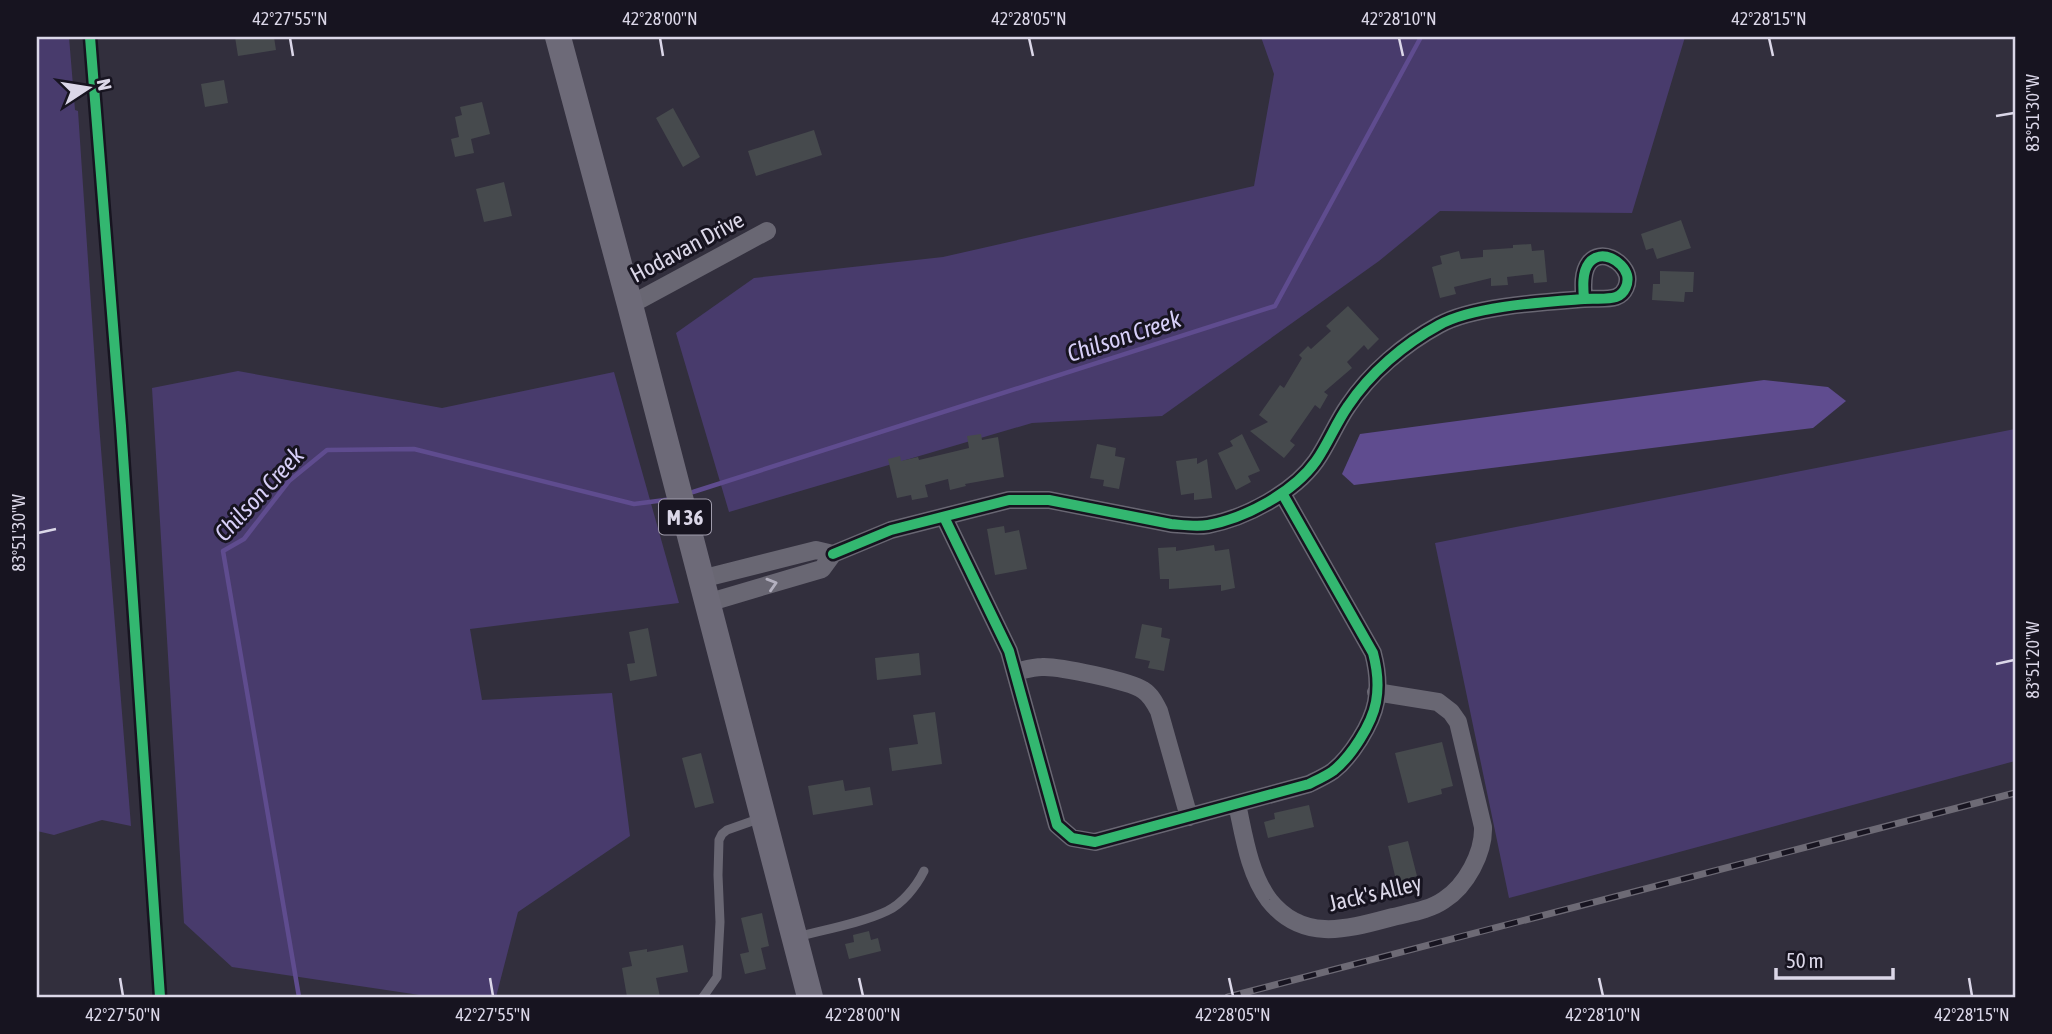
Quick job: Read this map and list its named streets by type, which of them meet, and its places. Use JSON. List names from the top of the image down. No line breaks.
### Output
{"streets":{"main road":["M 36"],"street":["Hodavan Drive","Jack's Alley"]},"crossings":[["Hodavan Drive","M 36"]],"water":["Chilson Creek"],"scale_bar":"50 m","north":"right","coordinates":["42°27'55\"N","42°28'00\"N","42°28'05\"N","42°28'10\"N","42°28'15\"N","83°51'30\"W","83°51'20\"W","42°27'50\"N"]}
